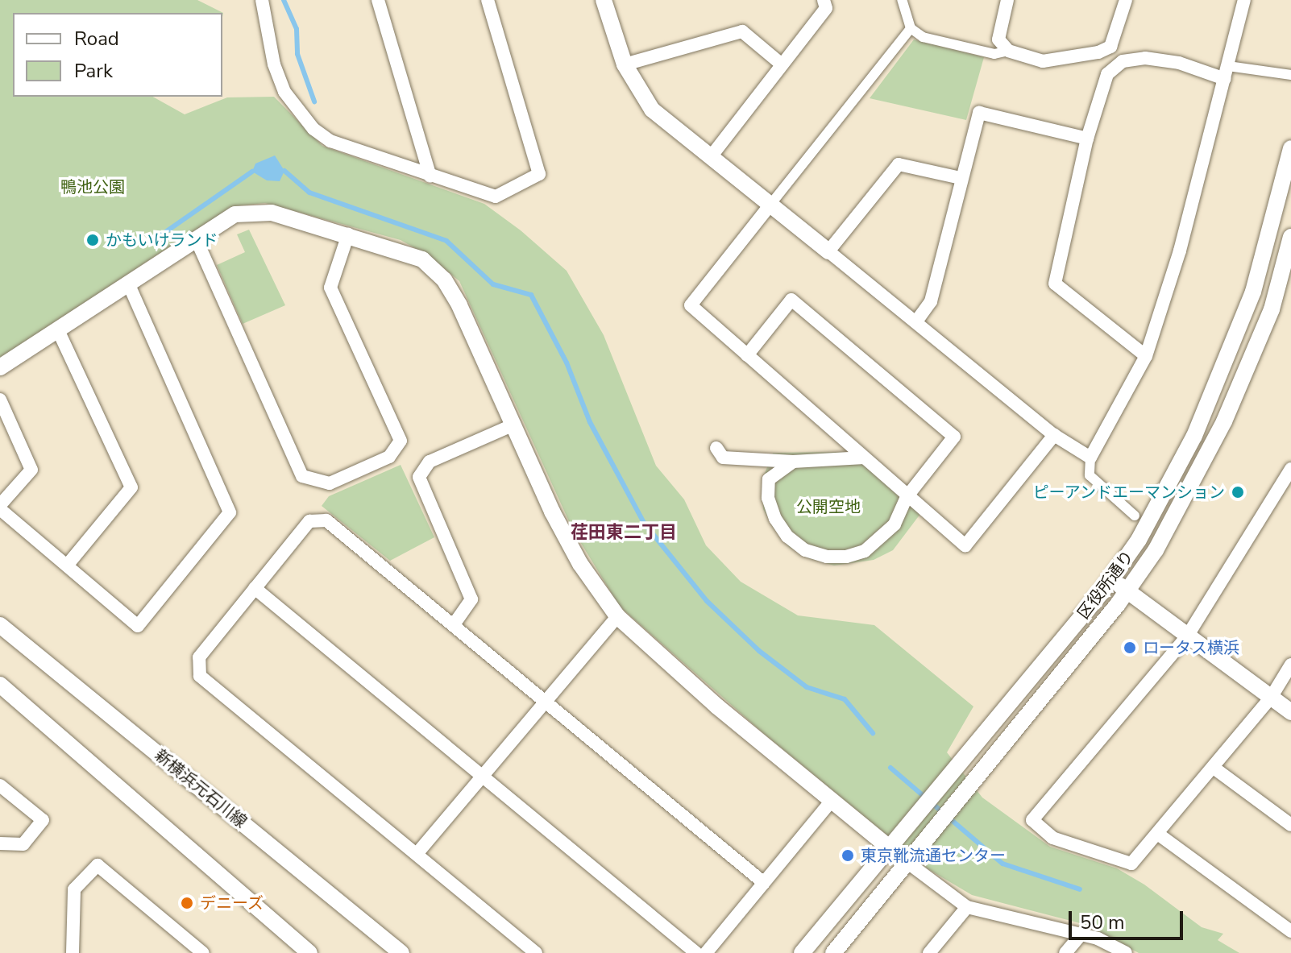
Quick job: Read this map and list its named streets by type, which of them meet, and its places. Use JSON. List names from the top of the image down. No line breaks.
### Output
{"streets":{"street":["区役所通り","新横浜元石川線"]},"districts":["荏田東二丁目"],"parks":["鴨池公園","公開空地"],"places":["かもいけランド","ピーアンドエーマンション","ロータス横浜","東京靴流通センター","デニーズ"],"legend":["Road","Park"],"scale_bar":"50 m"}
